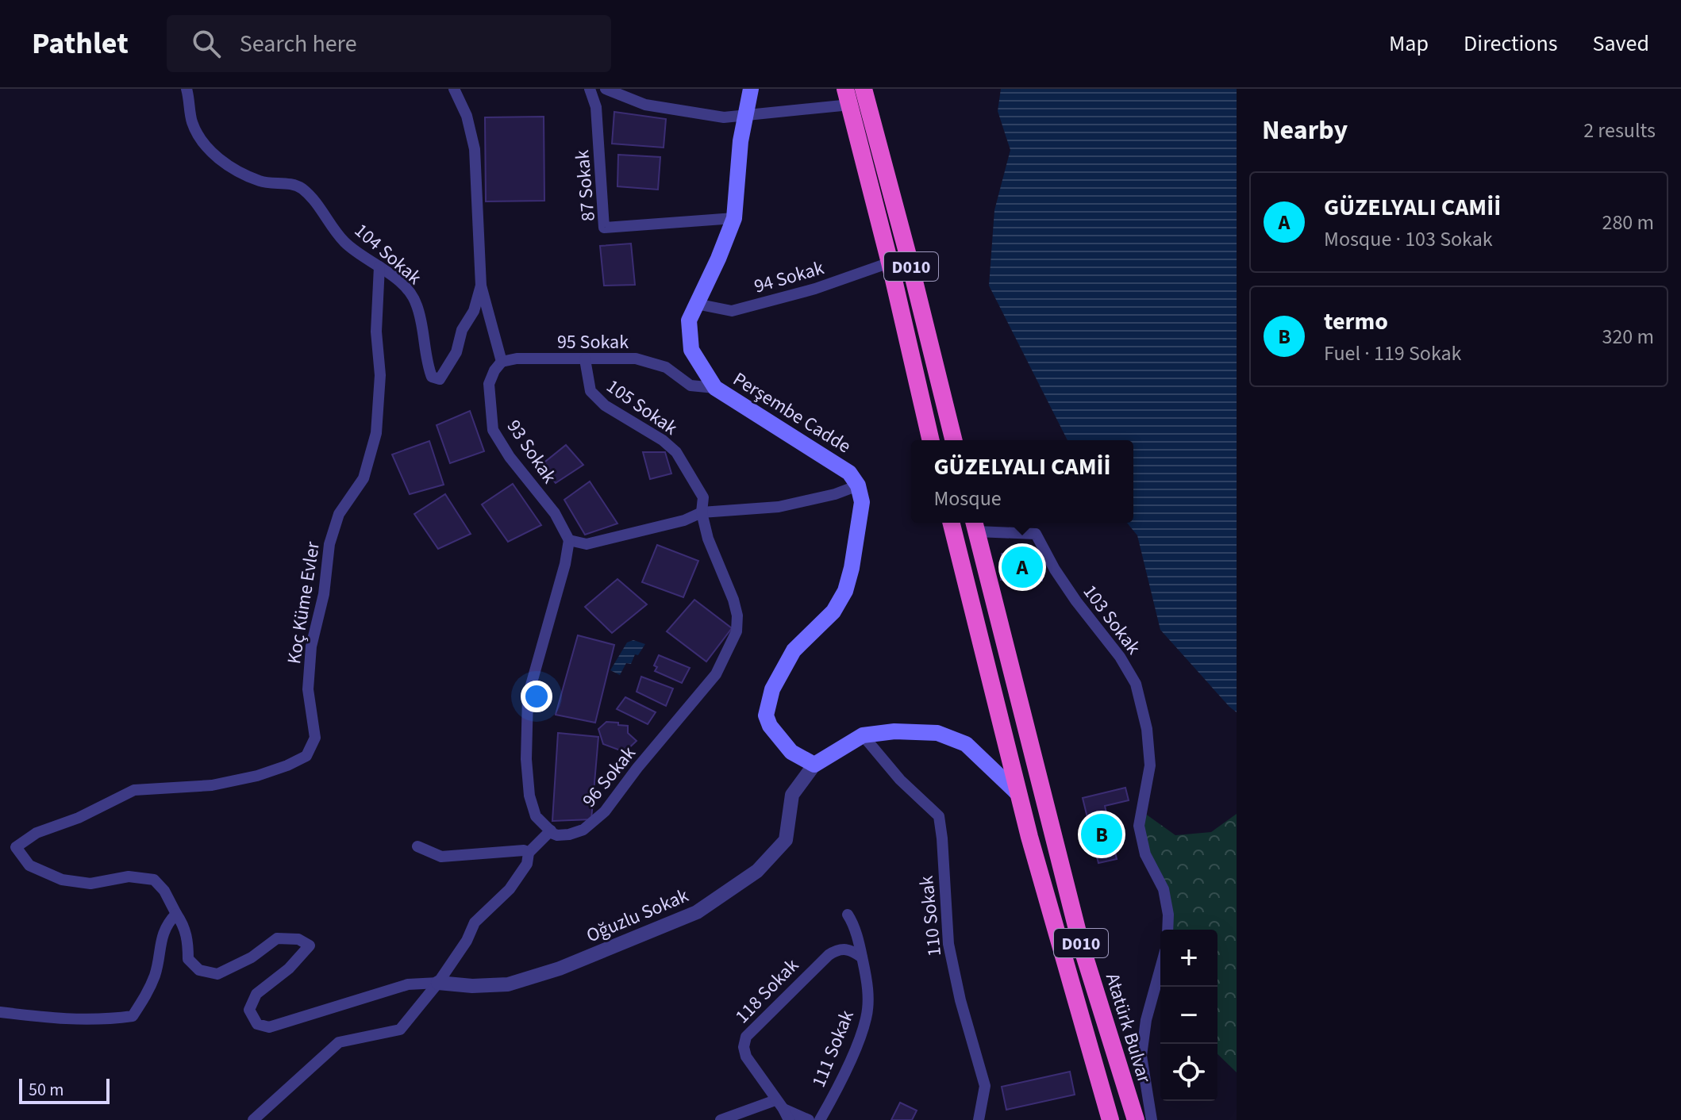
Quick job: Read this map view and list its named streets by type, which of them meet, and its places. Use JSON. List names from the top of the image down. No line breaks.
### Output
{"streets":{"highway":["D010","Atatürk Bulvar"],"main road":["Perşembe Cadde"],"street":["87 Sokak","104 Sokak","94 Sokak","95 Sokak","105 Sokak","93 Sokak","Koç Küme Evler","103 Sokak","96 Sokak","Oğuzlu Sokak","110 Sokak","118 Sokak","111 Sokak"]},"crossings":[["87 Sokak","Perşembe Cadde"],["104 Sokak","Koç Küme Evler"],["94 Sokak","Perşembe Cadde"],["95 Sokak","105 Sokak"],["95 Sokak","Perşembe Cadde"],["95 Sokak","93 Sokak"],["105 Sokak","96 Sokak"],["Koç Küme Evler","Oğuzlu Sokak"],["103 Sokak","Atatürk Bulvar"],["118 Sokak","111 Sokak"]],"scale_bar":"50 m","page":{"header":"Pathlet","search":"Search here","nav":["Map","Directions","Saved"],"heading":["Nearby","2 results"],"list":[{"mark":"A","name":"GÜZELYALI CAMİİ","note":"Mosque · 103 Sokak","value":"280 m"},{"mark":"B","name":"termo","note":"Fuel · 119 Sokak","value":"320 m"}],"popup":["GÜZELYALI CAMİİ","Mosque"],"pins":["A","B"],"map_buttons":["+","−"],"scale":"50 m"}}
